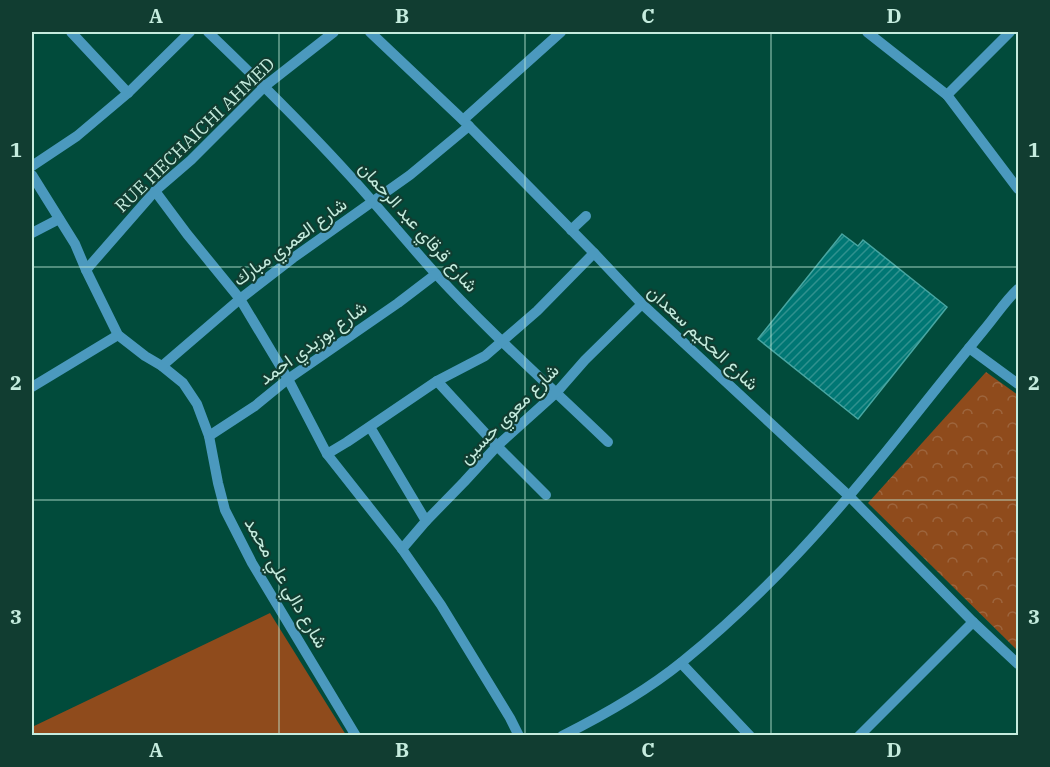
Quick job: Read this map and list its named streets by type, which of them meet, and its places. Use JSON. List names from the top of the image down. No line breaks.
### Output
{"streets":{"street":["RUE HECHAICHI AHMED","شارع قرقاي عبد الرحمان","شارع العمري مبارك","شارع الحكيم سعدان","شارع بوزيدي احمد","شارع معوي حسين","شارع دالي علي محمد"]},"crossings":[["RUE HECHAICHI AHMED","شارع قرقاي عبد الرحمان"],["RUE HECHAICHI AHMED","شارع دالي علي محمد"],["شارع قرقاي عبد الرحمان","شارع العمري مبارك"],["شارع قرقاي عبد الرحمان","شارع بوزيدي احمد"],["شارع قرقاي عبد الرحمان","شارع معوي حسين"],["شارع العمري مبارك","شارع الحكيم سعدان"],["شارع العمري مبارك","شارع دالي علي محمد"],["شارع الحكيم سعدان","شارع معوي حسين"],["شارع بوزيدي احمد","شارع دالي علي محمد"]],"grid":{"columns":["A","B","C","D"],"rows":["1","2","3"]}}
